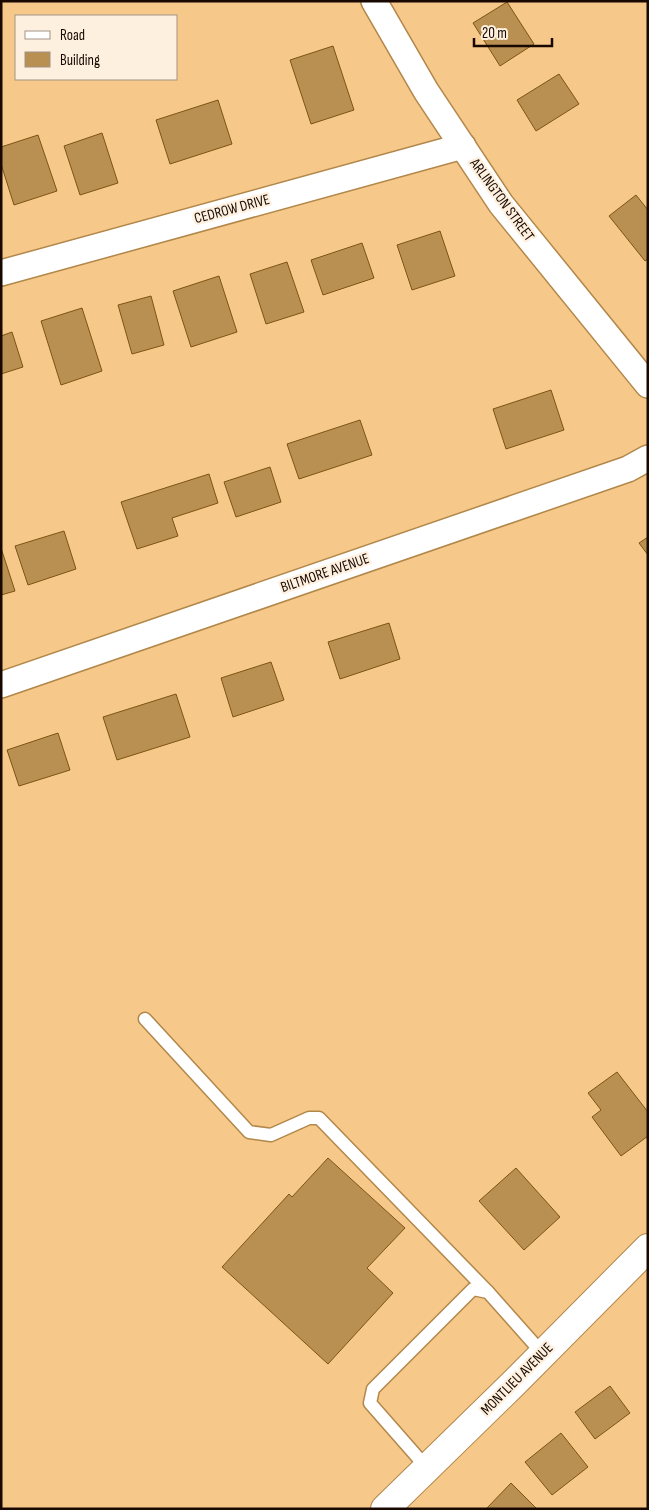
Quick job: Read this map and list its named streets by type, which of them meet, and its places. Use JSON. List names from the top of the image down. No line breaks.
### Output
{"streets":{"street":["ARLINGTON STREET","CEDROW DRIVE","BILTMORE AVENUE","MONTLIEU AVENUE"]},"crossings":[["ARLINGTON STREET","CEDROW DRIVE"]],"legend":["Road","Building"],"scale_bar":"20 m"}
